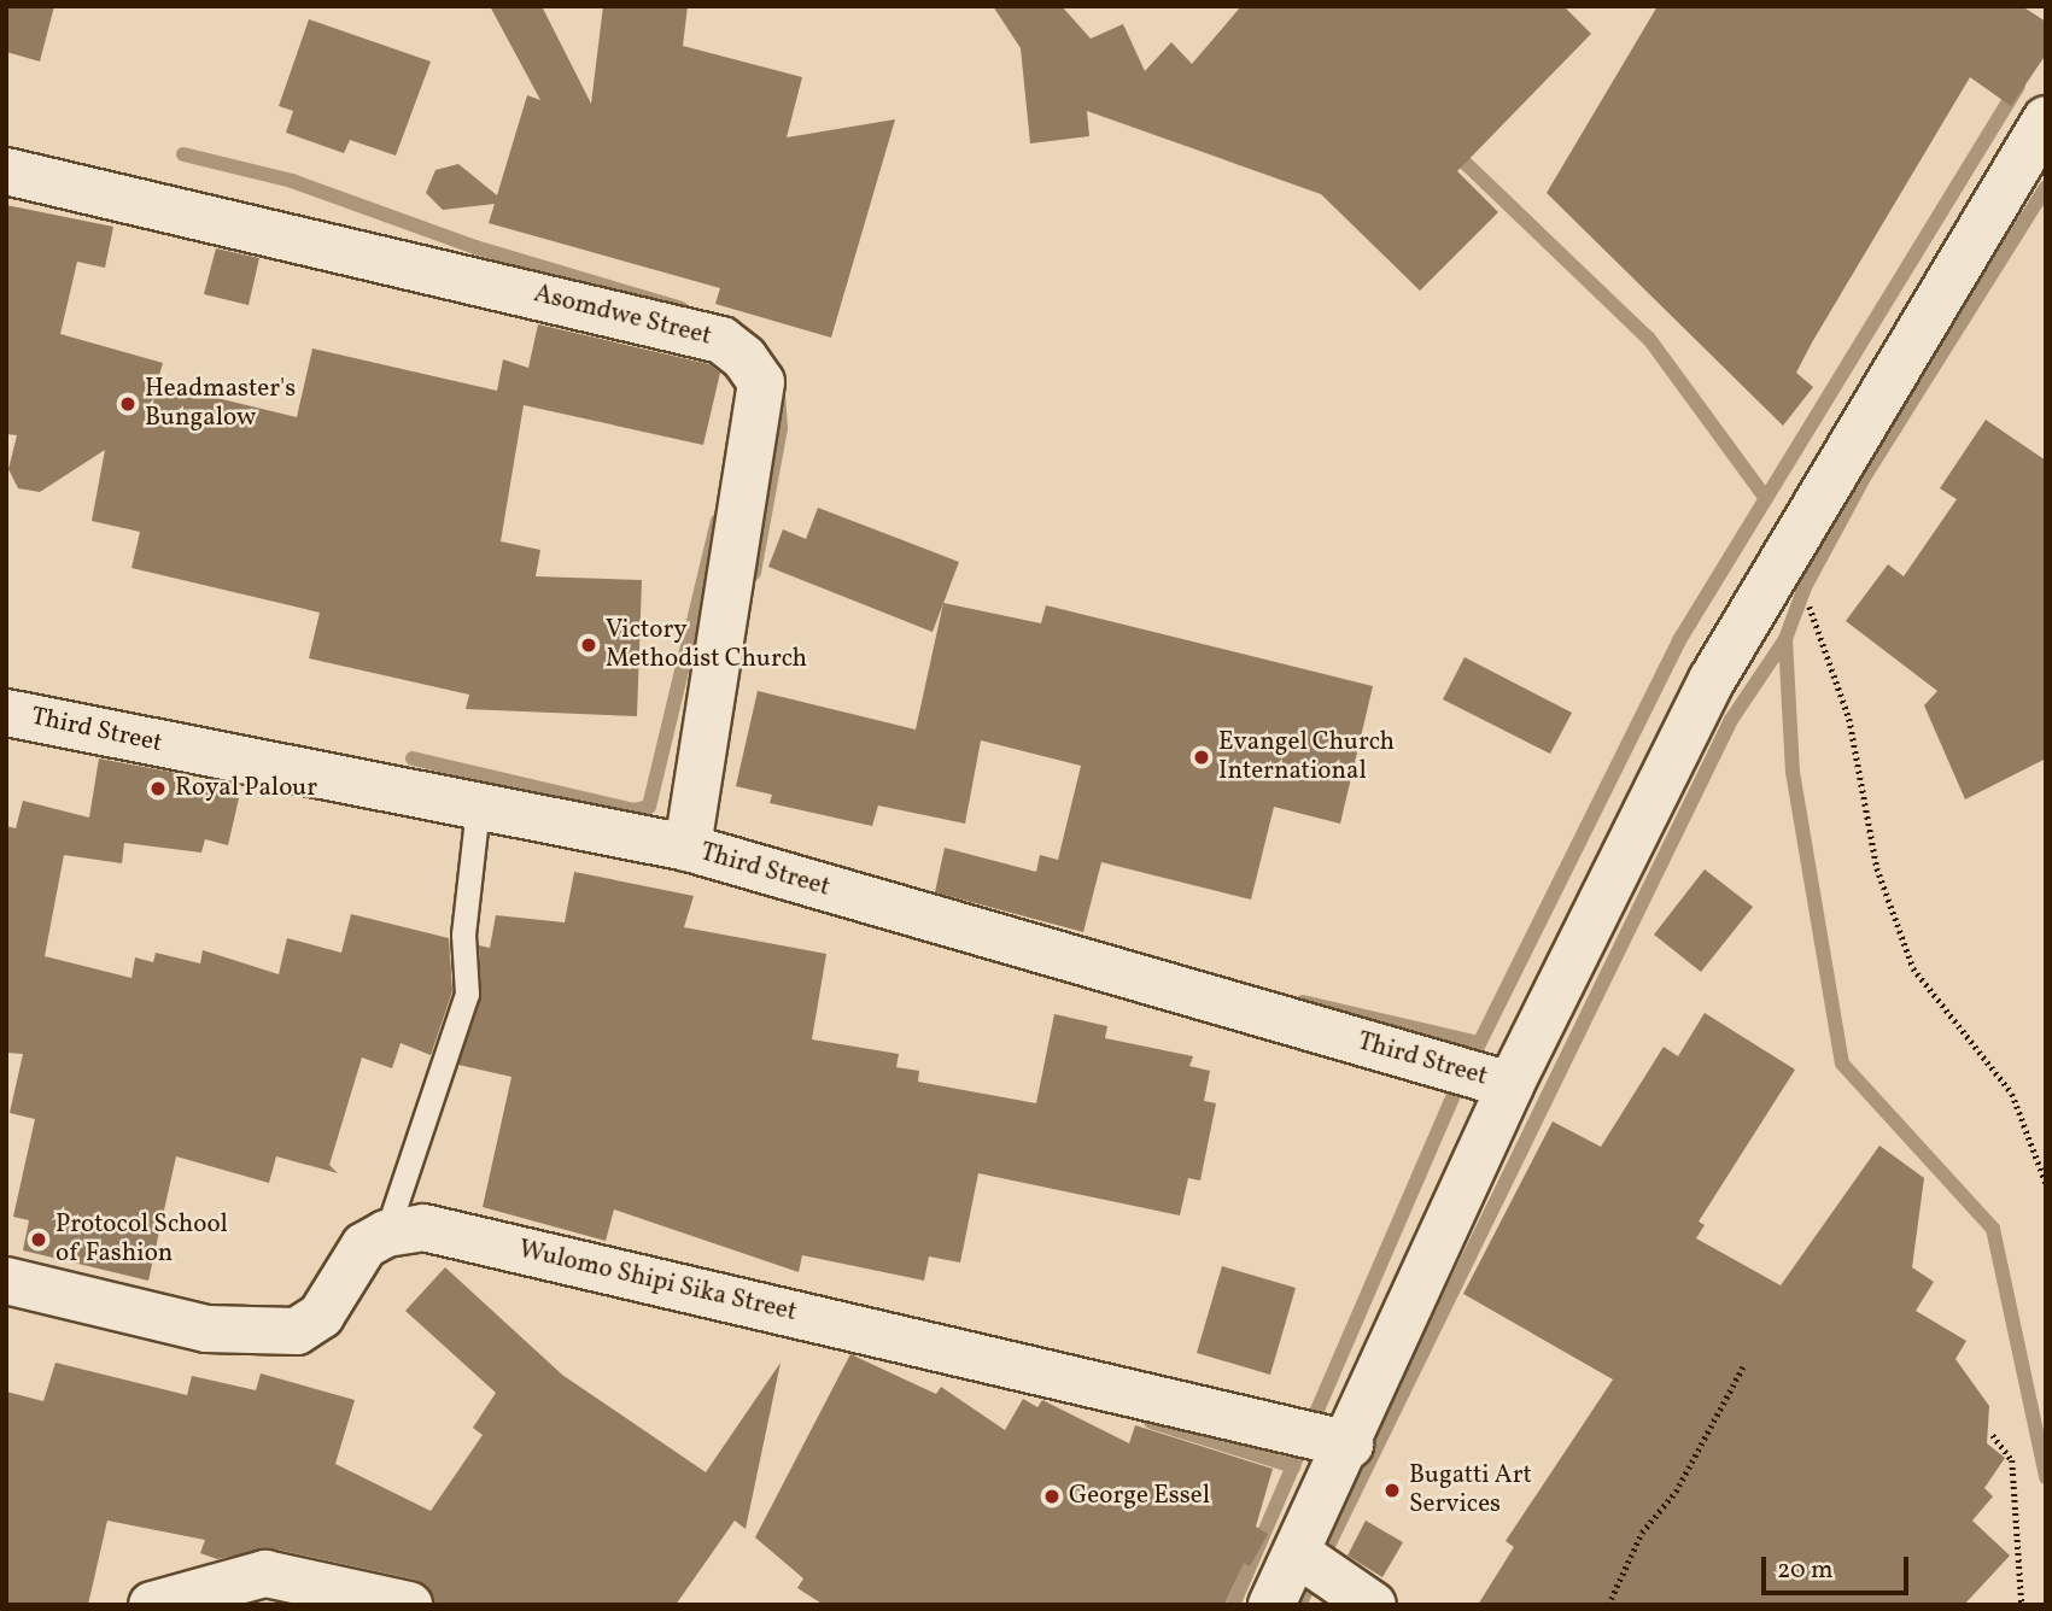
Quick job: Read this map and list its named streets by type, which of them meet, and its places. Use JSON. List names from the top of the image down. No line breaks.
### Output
{"streets":{"street":["Asomdwe Street","Third Street","Wulomo Shipi Sika Street"]},"crossings":[["Asomdwe Street","Third Street"]],"places":["Headmaster's Bungalow","Victory Methodist Church","Evangel Church International","Royal Palour","Protocol School of Fashion","Bugatti Art Services","George Essel"],"scale_bar":"20 m"}
